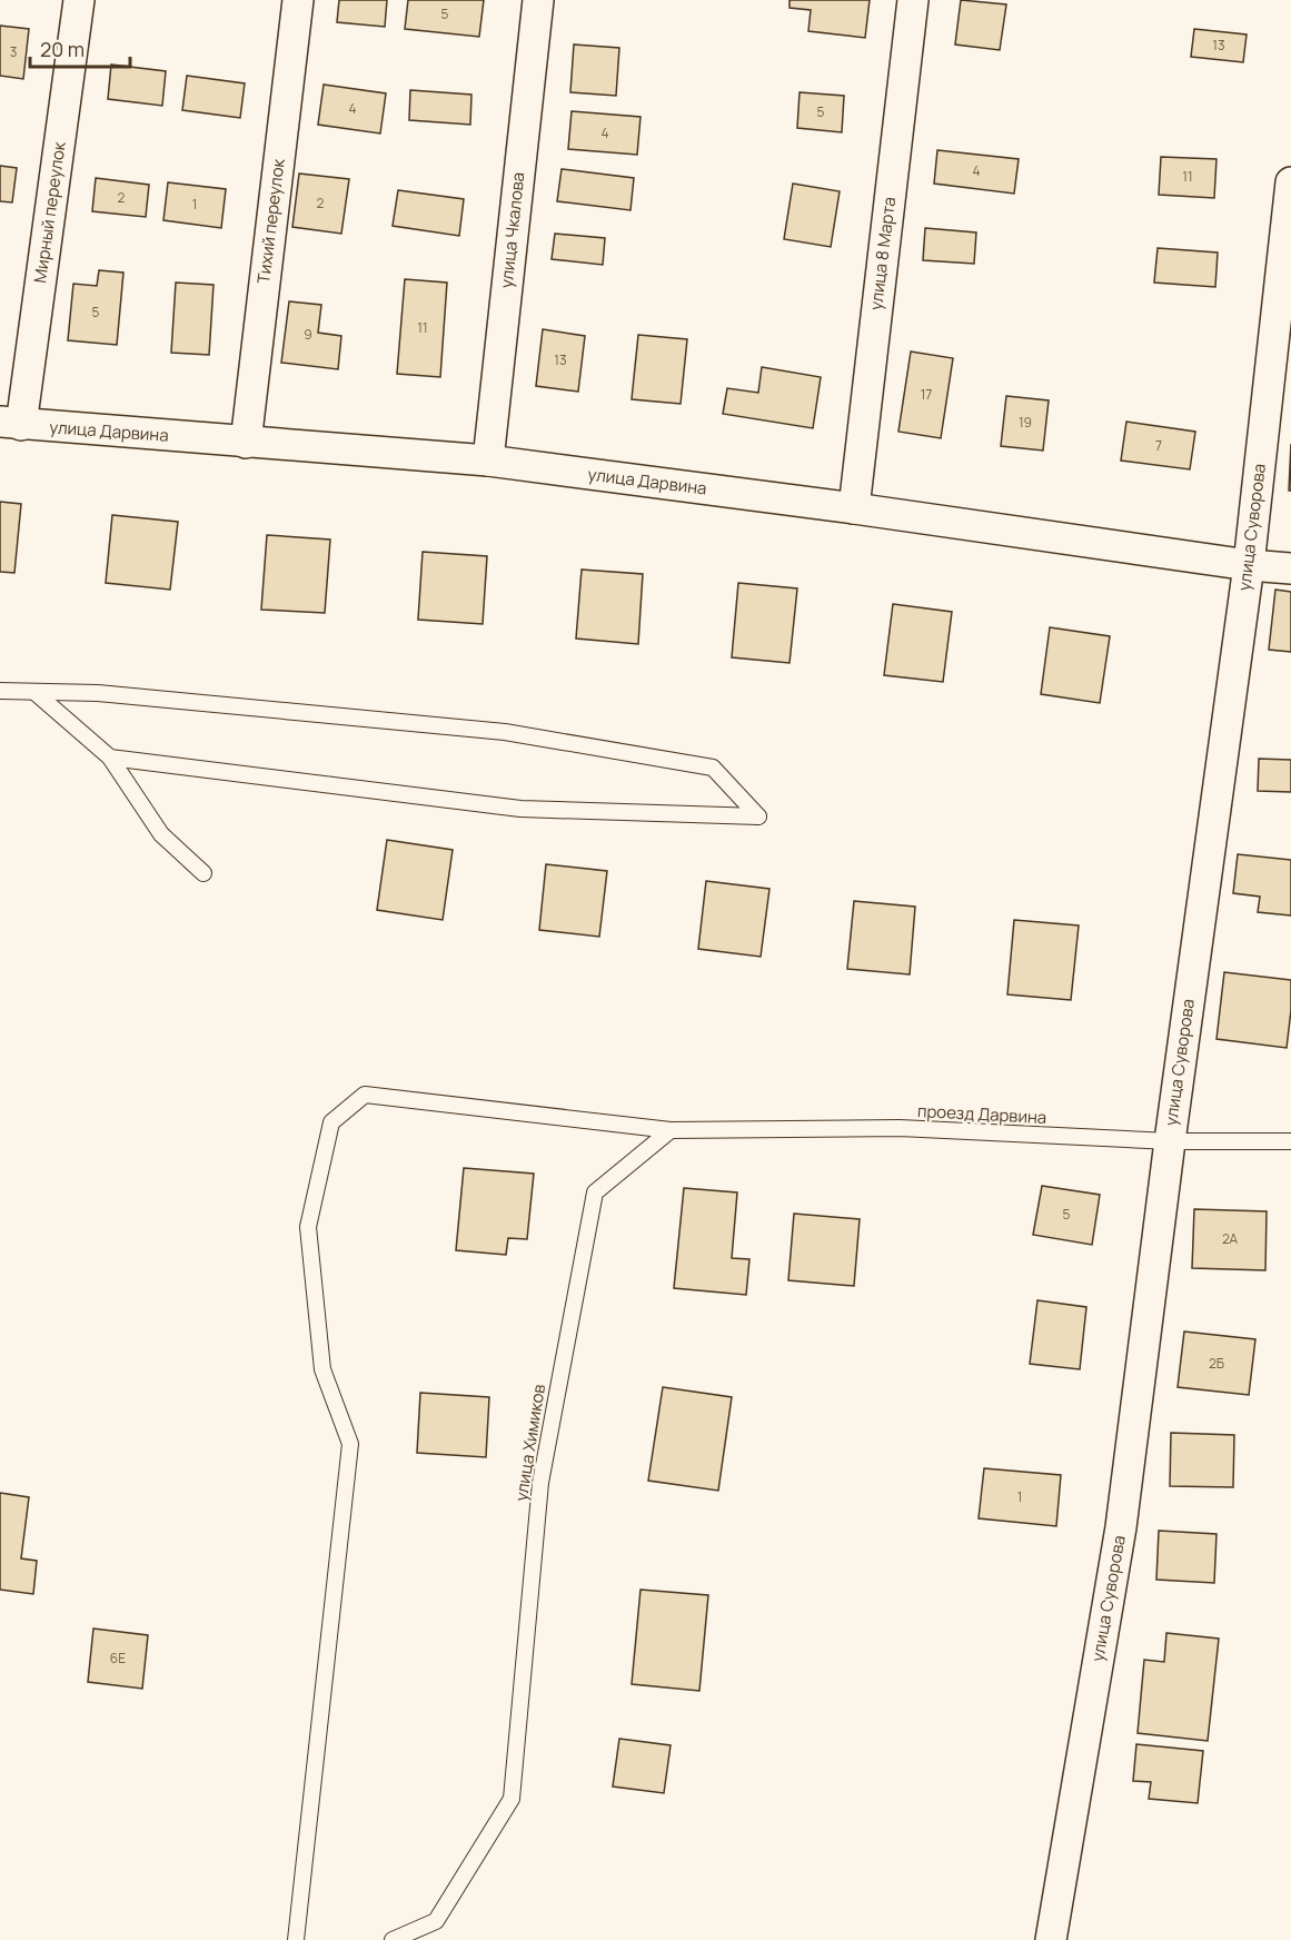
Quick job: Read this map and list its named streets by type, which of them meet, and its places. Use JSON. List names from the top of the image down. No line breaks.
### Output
{"streets":{"street":["Мирный переулок","Тихий переулок","улица Чкалова","улица 8 Марта","улица Дарвина","улица Суворова"],"lane":["проезд Дарвина","улица Химиков"]},"crossings":[["Мирный переулок","улица Дарвина"],["Тихий переулок","улица Дарвина"],["улица Чкалова","улица Дарвина"],["улица 8 Марта","улица Дарвина"],["улица Дарвина","улица Суворова"],["улица Суворова","проезд Дарвина"],["проезд Дарвина","улица Химиков"]],"house_numbers":["5","13","3","4","5","4","4","11","2","2","1","5","11","9","13","17","19","7","5","2А","2Б","1","6Е"],"scale_bar":"20 m"}
